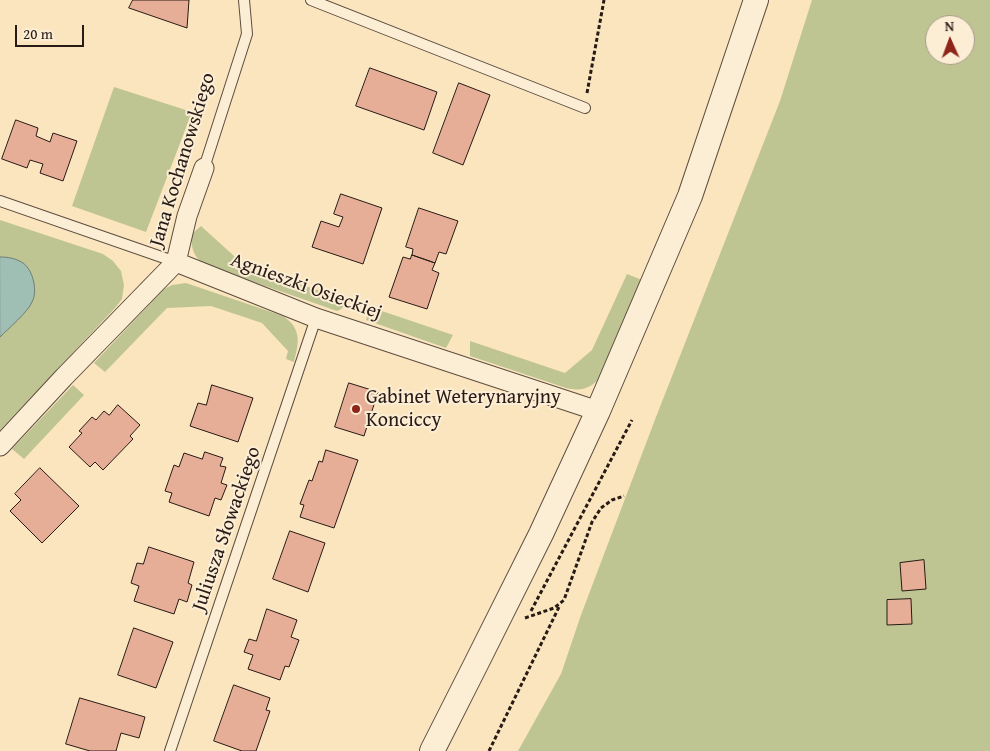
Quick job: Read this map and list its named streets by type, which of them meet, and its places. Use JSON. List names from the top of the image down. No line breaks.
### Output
{"streets":{"street":["Jana Kochanowskiego","Agnieszki Osieckiej"],"lane":["Juliusza Słowackiego"]},"crossings":[["Jana Kochanowskiego","Agnieszki Osieckiej"],["Agnieszki Osieckiej","Juliusza Słowackiego"]],"places":["Gabinet Weterynaryjny Konciccy"],"scale_bar":"20 m","north":"top"}
